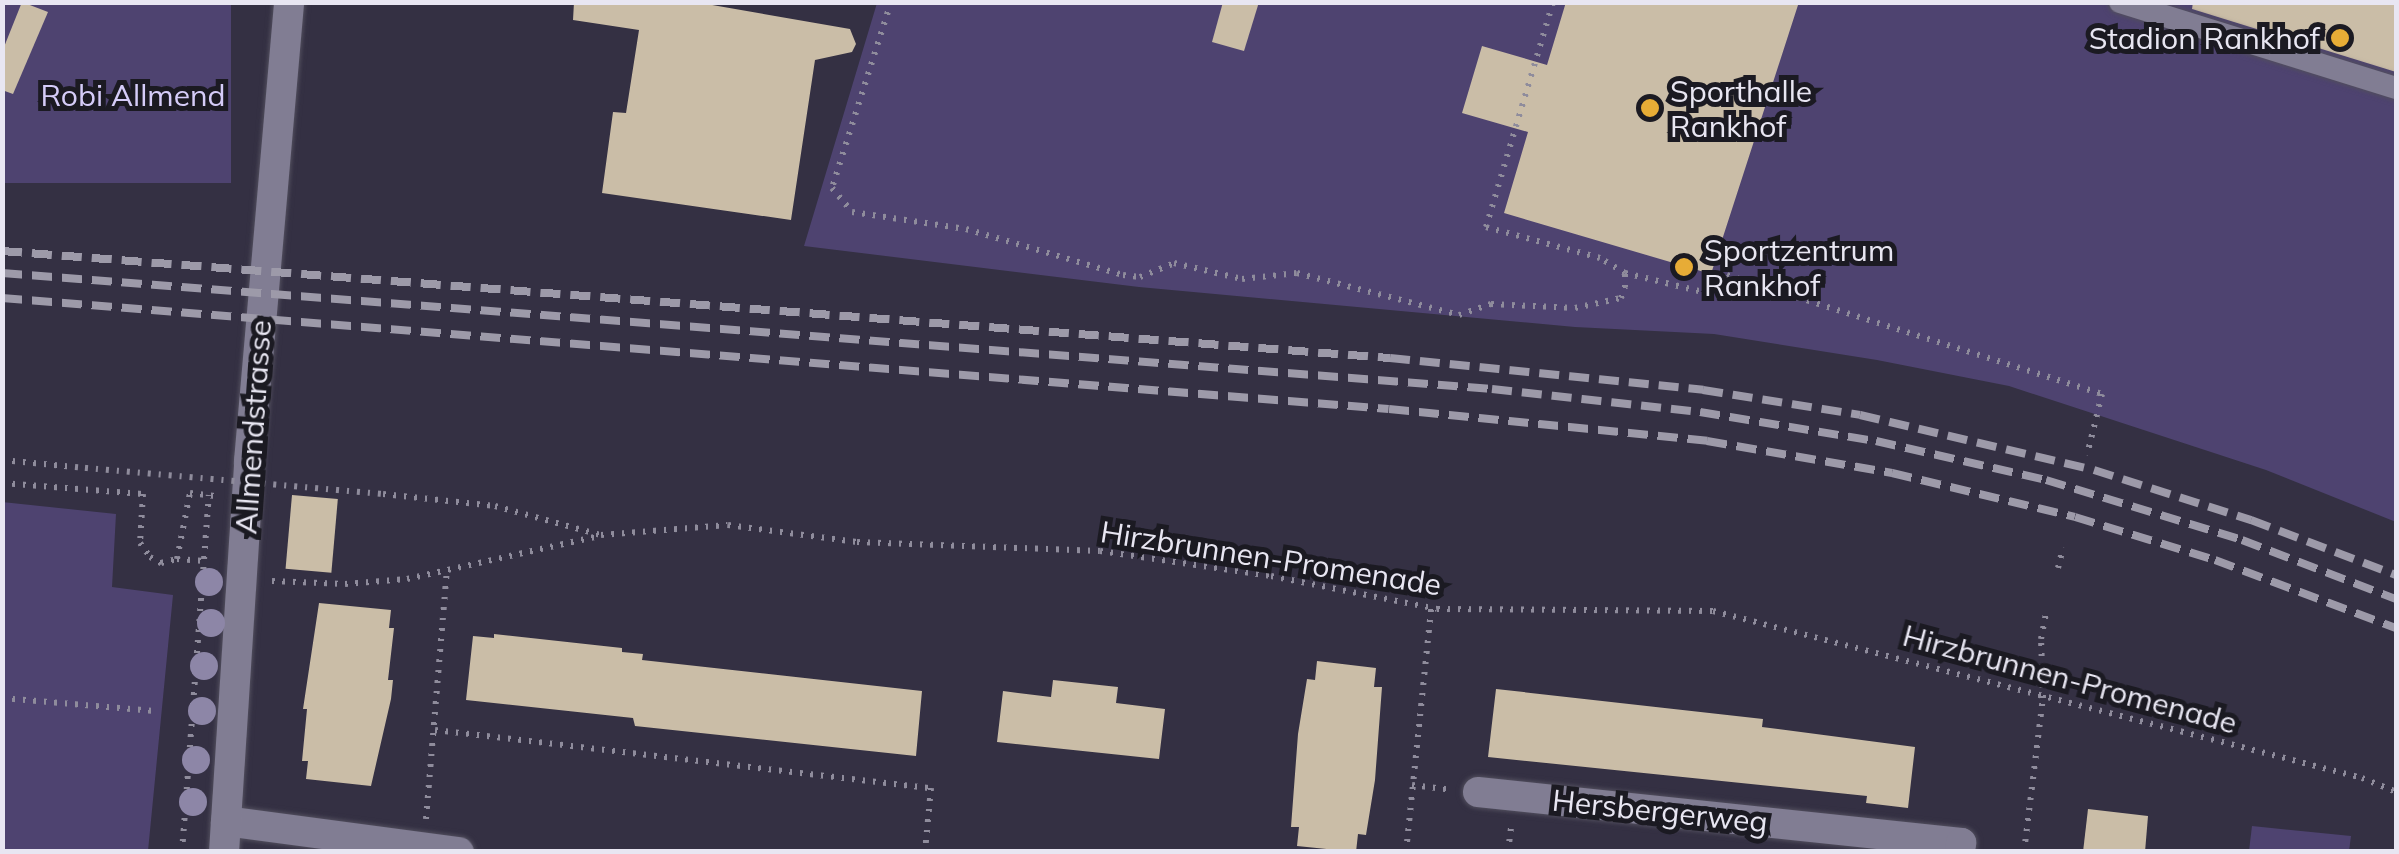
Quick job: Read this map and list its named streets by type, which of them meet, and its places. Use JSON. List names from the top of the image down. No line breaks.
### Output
{"streets":{"street":["Allmendstrasse","Hersbergerweg"],"path":["Hirzbrunnen-Promenade"]},"parks":["Robi Allmend"],"places":["Stadion Rankhof","Sporthalle Rankhof","Sportzentrum Rankhof"]}
